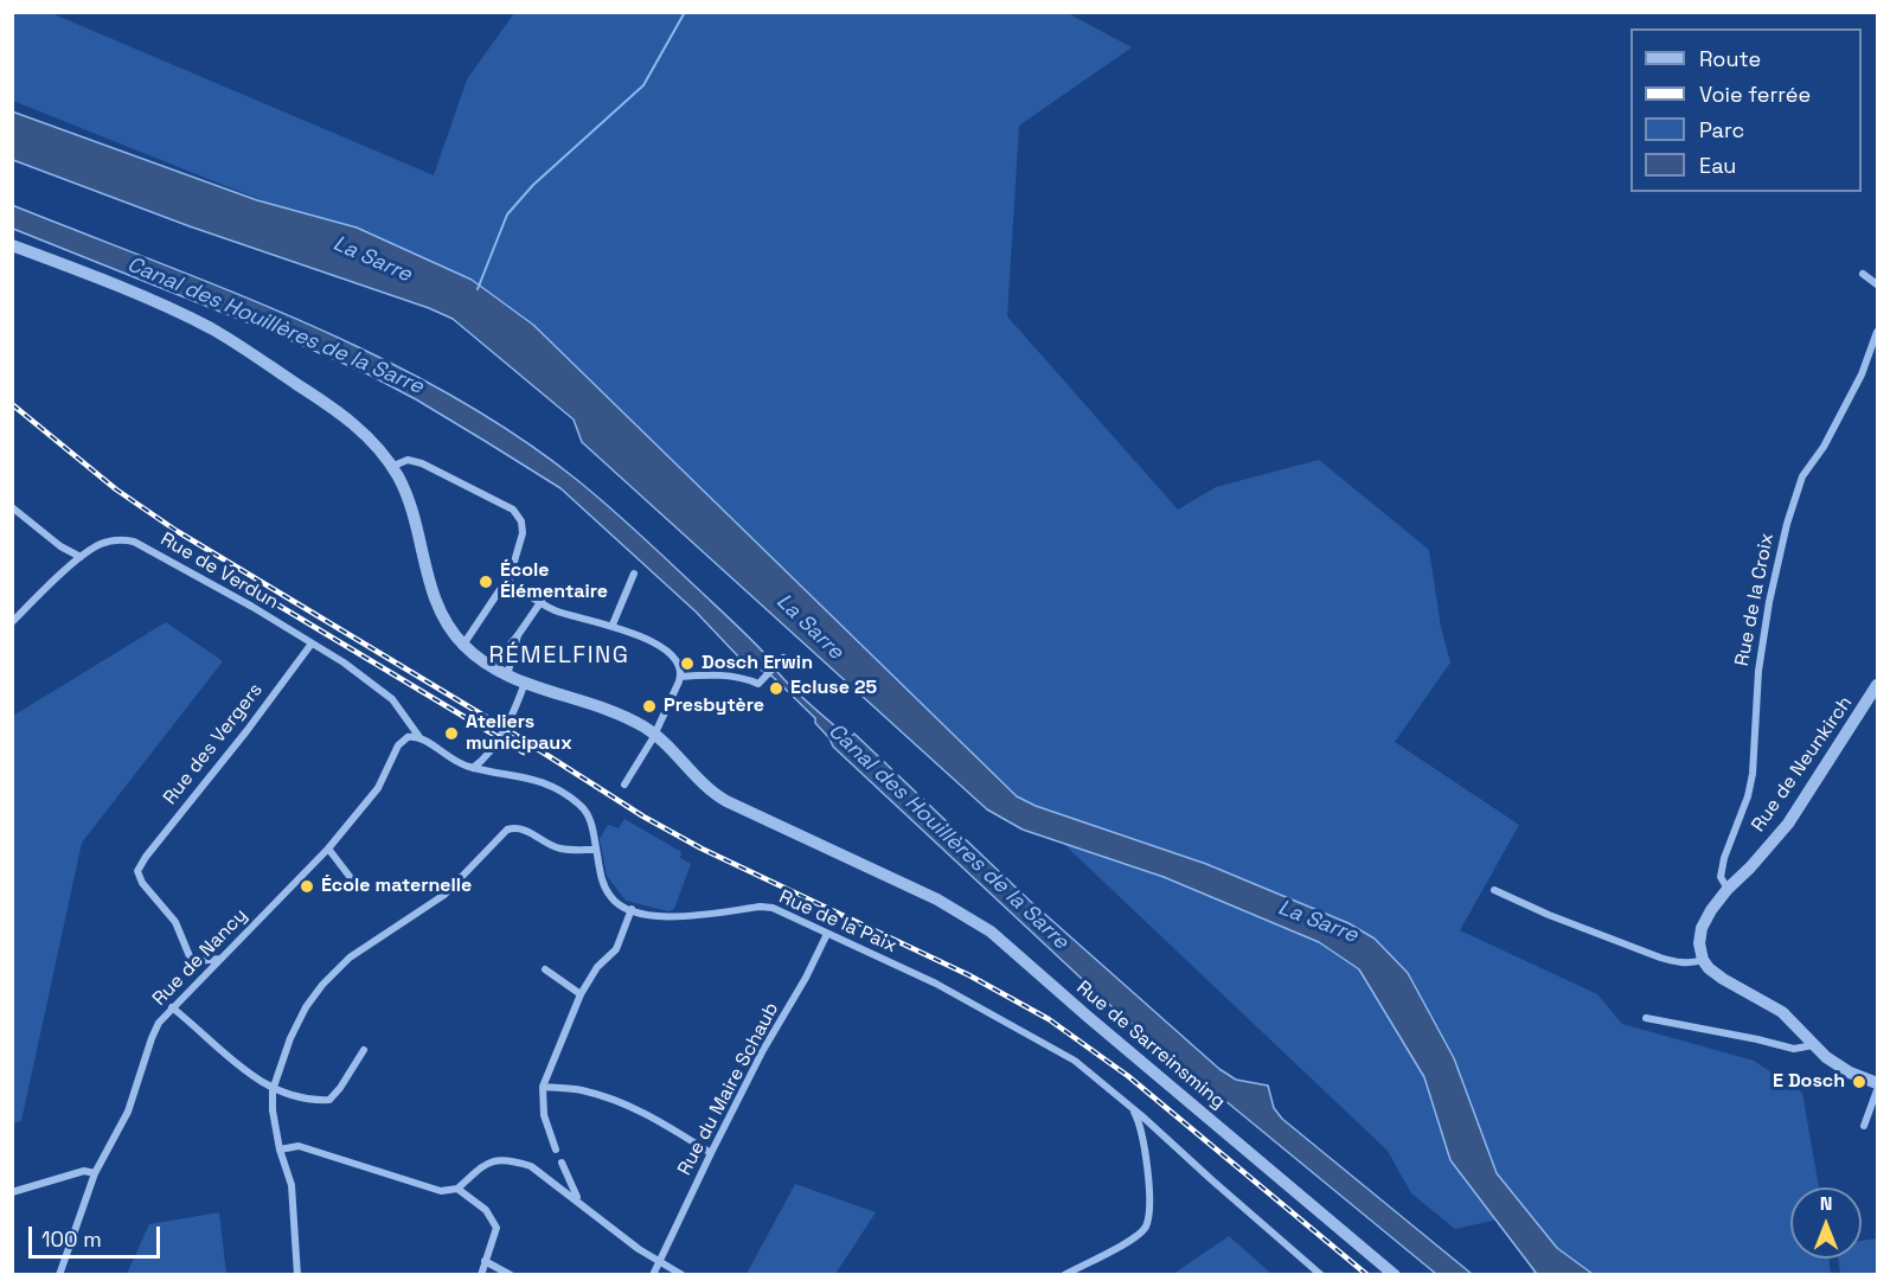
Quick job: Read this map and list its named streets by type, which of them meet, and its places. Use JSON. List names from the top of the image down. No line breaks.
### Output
{"streets":{"street":["Rue de Verdun","Rue de la Croix","Rue des Vergers","Rue de Neunkirch","Rue de la Paix","Rue de Nancy","Rue de Sarreinsming","Rue du Maire Schaub"]},"crossings":[["Rue de Verdun","Rue des Vergers"],["Rue de la Croix","Rue de Neunkirch"],["Rue des Vergers","Rue de Nancy"],["Rue de la Paix","Rue du Maire Schaub"]],"districts":["RÉMELFING"],"water":["La Sarre","Canal des Houillères de la Sarre"],"places":["École Élémentaire","Dosch Erwin","Ecluse 25","Presbytère","Ateliers municipaux","École maternelle","E Dosch"],"legend":["Route","Voie ferrée","Parc","Eau"],"scale_bar":"100 m","north":"top"}
